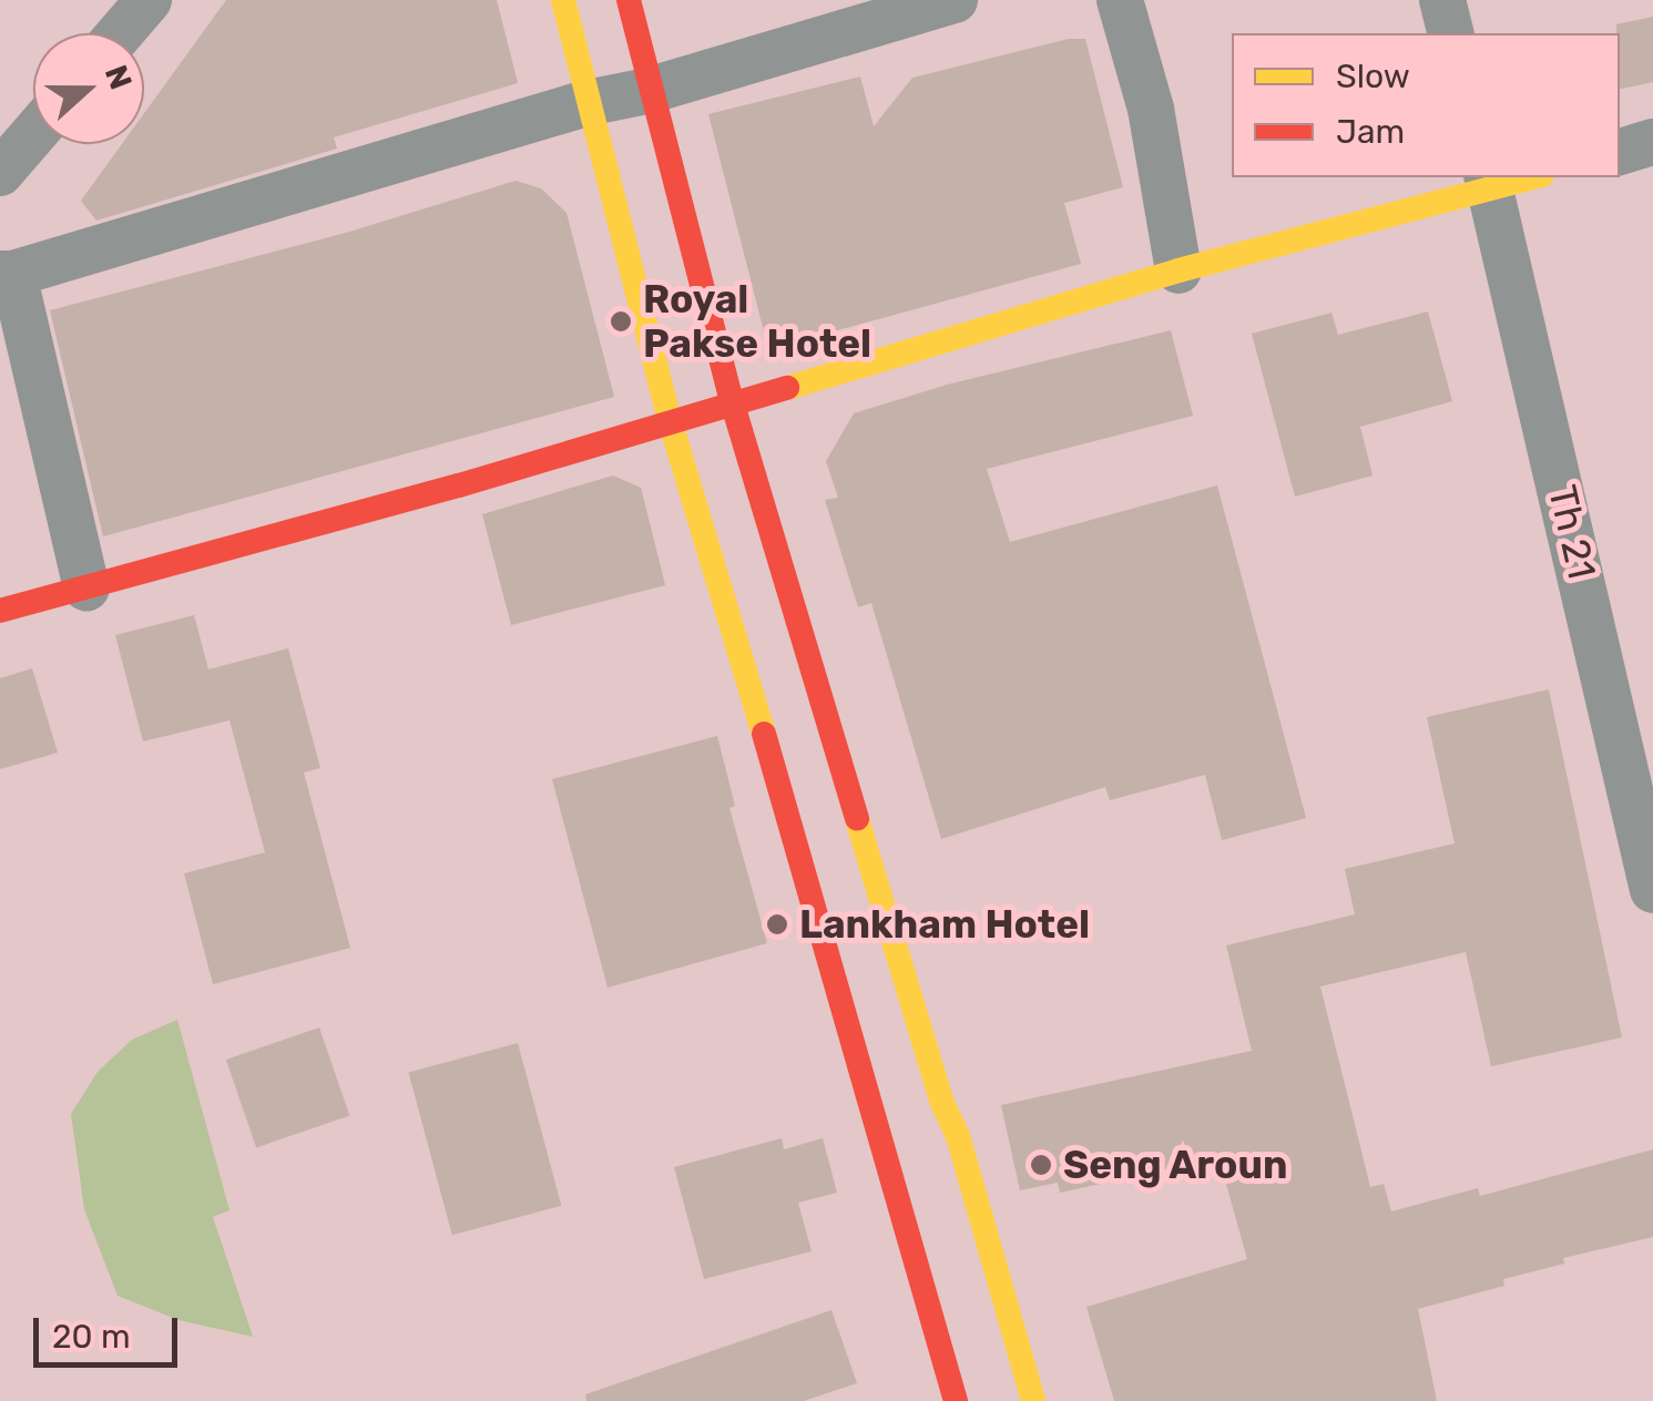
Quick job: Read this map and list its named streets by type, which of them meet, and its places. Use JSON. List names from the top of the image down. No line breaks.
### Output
{"streets":{"street":["Th 21"]},"places":["Royal Pakse Hotel","Lankham Hotel","Seng Aroun"],"legend":["Slow","Jam"],"scale_bar":"20 m","north":"right"}
